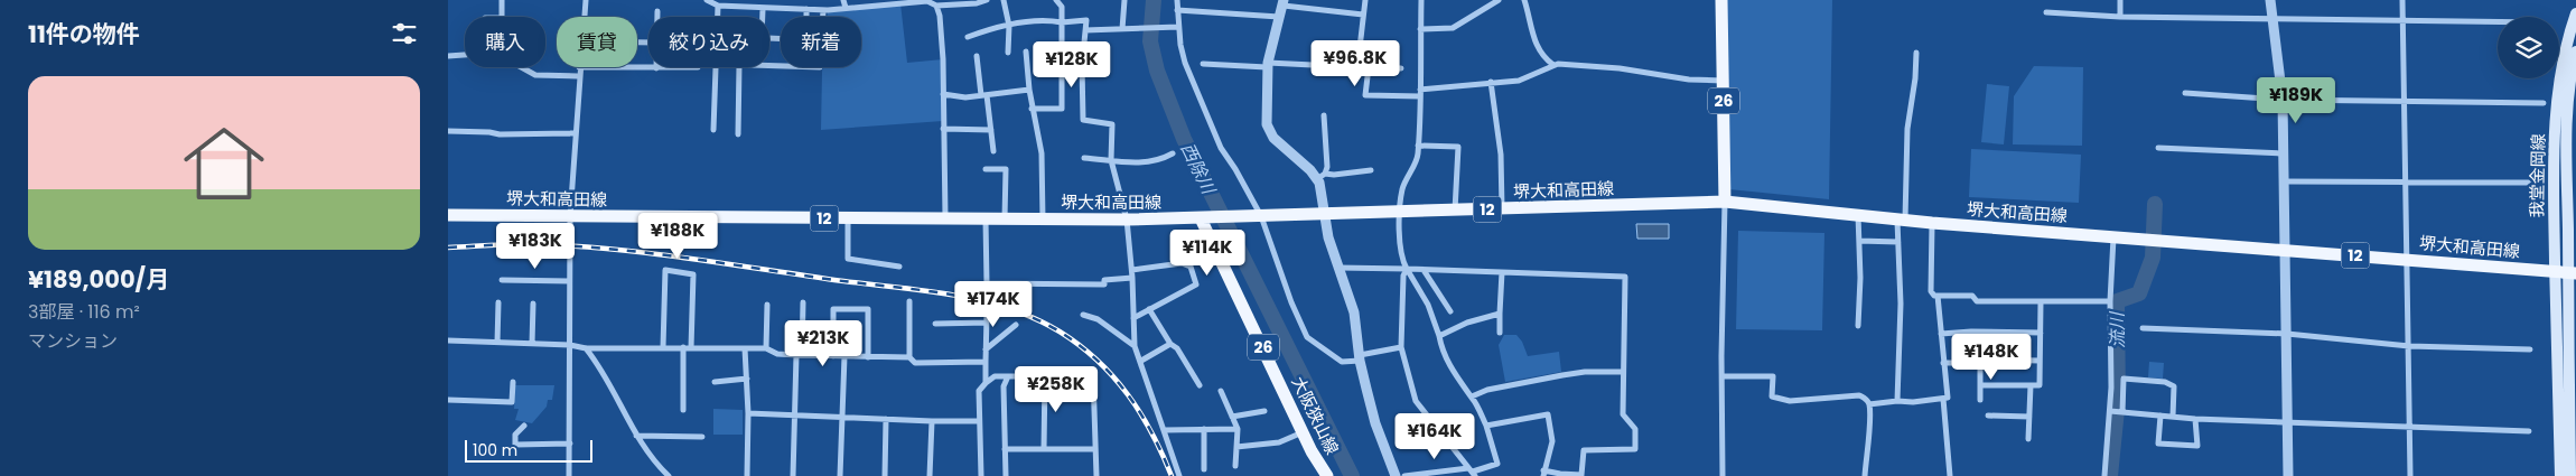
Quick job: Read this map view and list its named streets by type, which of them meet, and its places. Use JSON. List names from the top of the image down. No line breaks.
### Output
{"streets":{"main road":["26","我堂金岡線","堺大和高田線","12","大阪狭山線"]},"crossings":[["26","堺大和高田線"],["我堂金岡線","堺大和高田線"],["堺大和高田線","大阪狭山線"]],"water":["西除川","流川"],"scale_bar":"100 m","page":{"heading":"11件の物件","chip":["購入","賃貸","絞り込み","新着"],"price":["¥96.8K","¥128K","¥189K","¥188K","¥183K","¥114K","¥174K","¥213K","¥148K","¥258K","¥164K"],"list":[{"name":"¥189,000/月","note":"3部屋 · 116 m² · マンション"}],"scale":"100 m"}}
